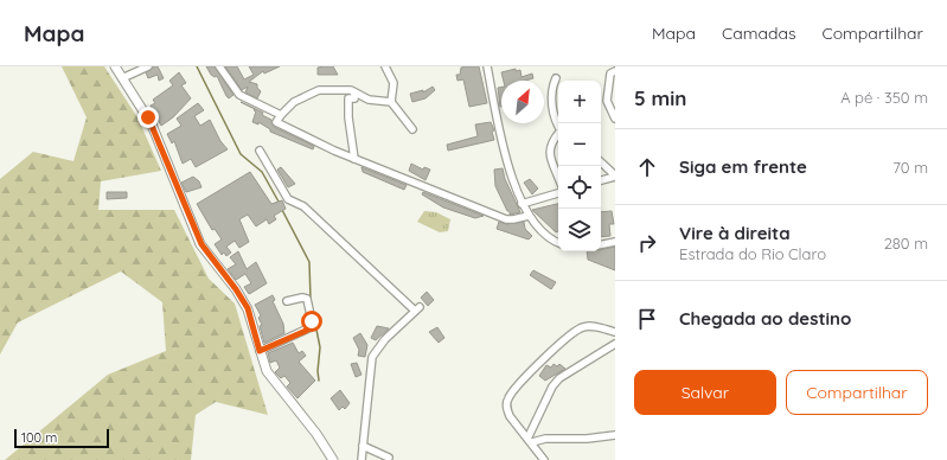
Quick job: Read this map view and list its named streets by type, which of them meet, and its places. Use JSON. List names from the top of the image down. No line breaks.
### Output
{"scale_bar":"100 m","north":"top right","page":{"header":"Mapa","nav":["Mapa","Camadas","Compartilhar"],"heading":["5 min","A pé · 350 m"],"map_buttons":["+","−"],"list":[["Siga em frente","70 m"],["Vire à direita","Estrada do Rio Claro","280 m"],"Chegada ao destino"],"buttons":["Salvar","Compartilhar"],"scale":"100 m"}}
